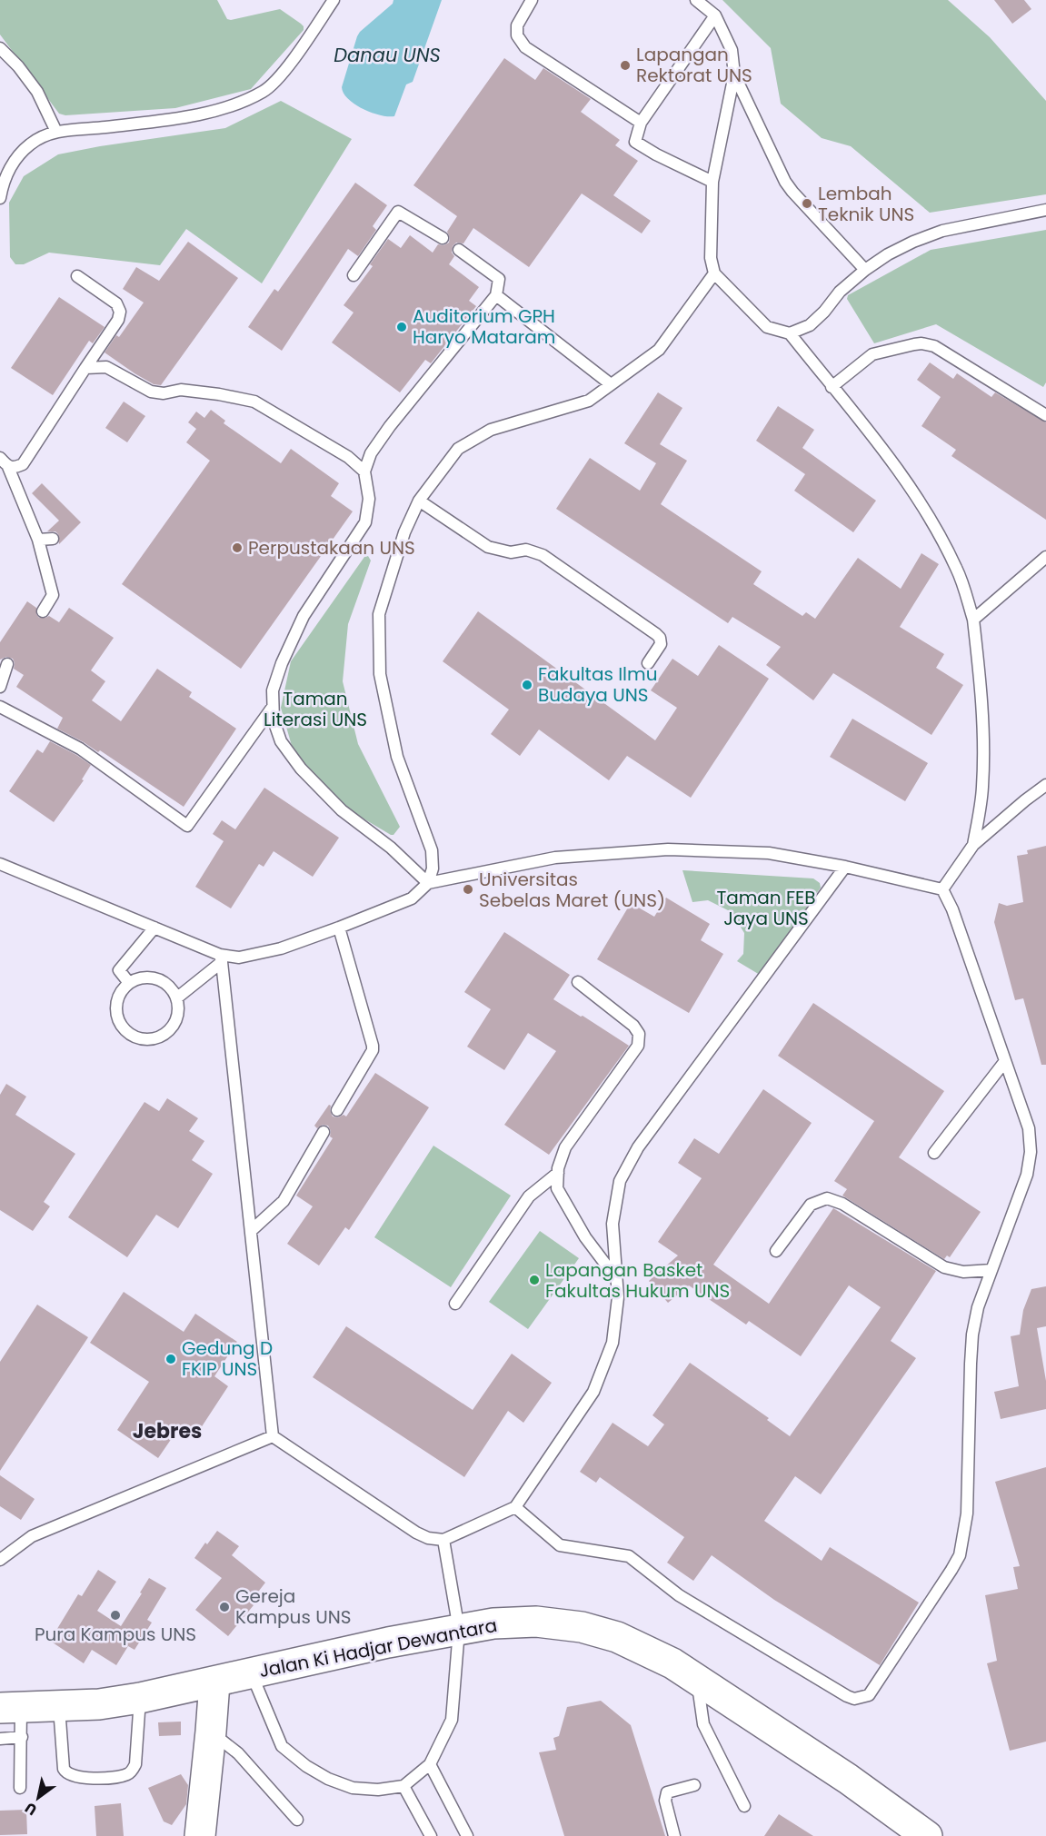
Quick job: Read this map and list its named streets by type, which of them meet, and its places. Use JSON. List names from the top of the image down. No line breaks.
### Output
{"streets":{"main road":["Jalan Ki Hadjar Dewantara"]},"districts":["Jebres"],"water":["Danau UNS"],"parks":["Taman Literasi UNS","Taman FEB Jaya UNS"],"places":["Lapangan Rektorat UNS","Lembah Teknik UNS","Auditorium GPH Haryo Mataram","Perpustakaan UNS","Fakultas Ilmu Budaya UNS","Universitas Sebelas Maret (UNS)","Lapangan Basket Fakultas Hukum UNS","Gedung D FKIP UNS","Gereja Kampus UNS","Pura Kampus UNS"],"north":"bottom left"}
